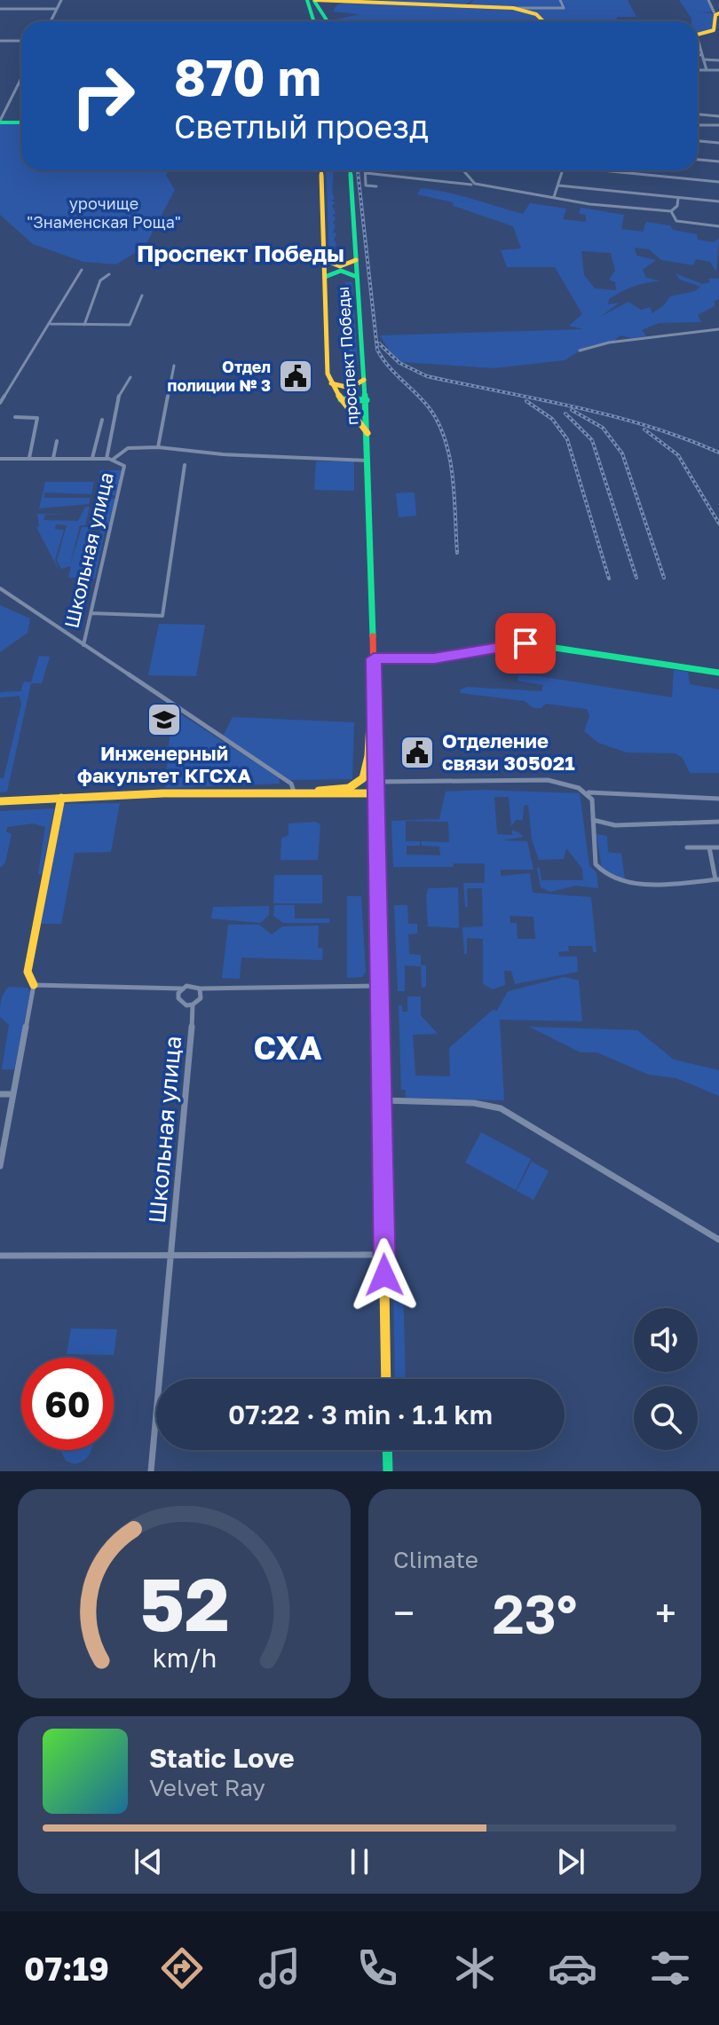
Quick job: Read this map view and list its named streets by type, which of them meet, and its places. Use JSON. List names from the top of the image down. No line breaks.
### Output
{"streets":{"main road":["проспект Победы"],"street":["Школьная улица"]},"districts":["Проспект Победы","СХА"],"parks":["урочище \"Знаменская Роща\""],"places":{"public building":["Отдел полиции № 3","Отделение связи 305021"],"school or university":["Инженерный факультет КГСХА"]},"page":{"turn":["870 m","Светлый проезд"],"limit":"60","trip":"07:22 · 3 min · 1.1 km","tile":"Climate","heat":["−","23°","+"],"song":["Static Love","Velvet Ray"],"tabs":"07:19","gauge":["52","km/h"]}}
